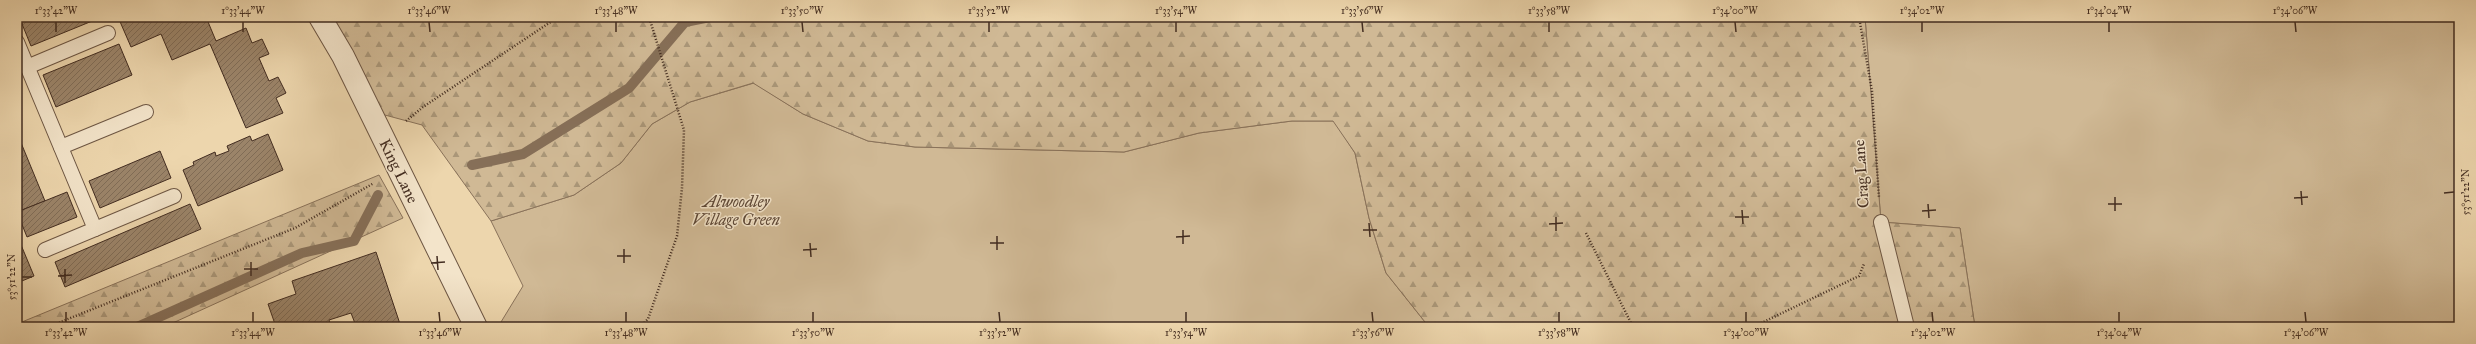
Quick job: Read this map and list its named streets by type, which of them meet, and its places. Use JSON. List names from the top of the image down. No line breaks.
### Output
{"streets":{"street":["King Lane"],"lane":["Crag Lane"]},"parks":["Alwoodley Village Green"],"coordinates":["1°33'42\"W","1°33'44\"W","1°33'46\"W","1°33'48\"W","1°33'50\"W","1°33'52\"W","1°33'54\"W","1°33'56\"W","1°33'58\"W","1°34'00\"W","1°34'02\"W","1°34'04\"W","1°34'06\"W","53°51'22\"N"]}
